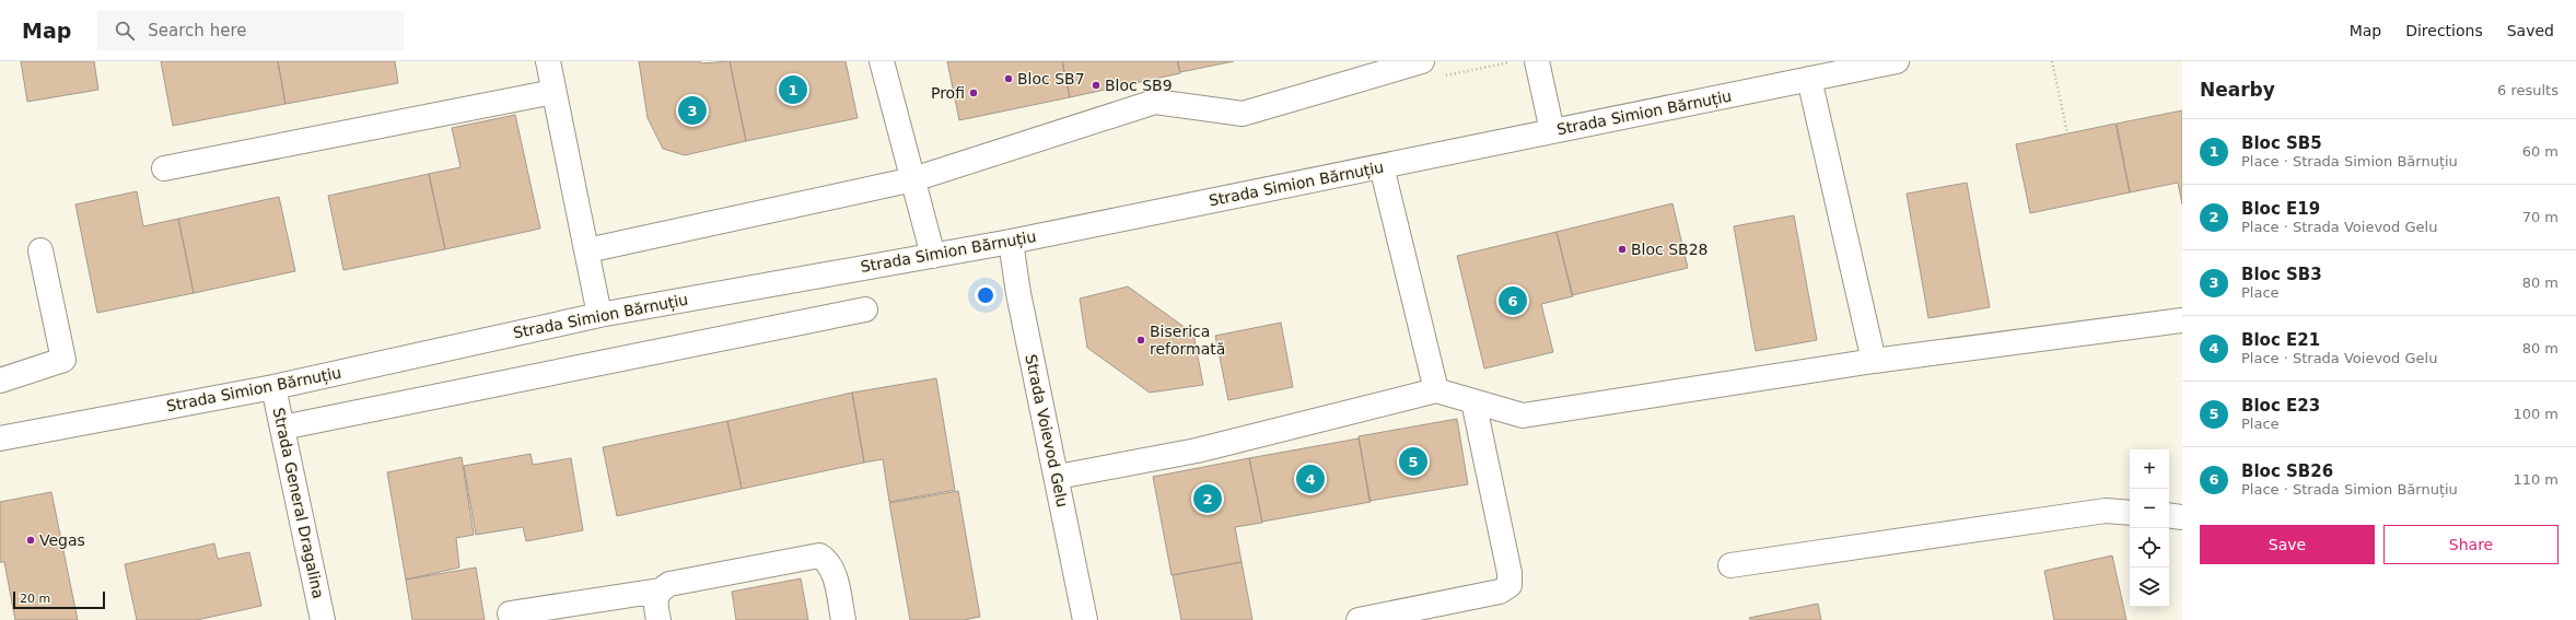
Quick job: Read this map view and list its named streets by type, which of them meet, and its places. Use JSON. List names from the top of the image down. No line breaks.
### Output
{"streets":{"street":["Strada Simion Bărnuțiu","Strada Voievod Gelu","Strada General Dragalina"]},"crossings":[["Strada Simion Bărnuțiu","Strada Voievod Gelu"],["Strada Simion Bărnuțiu","Strada General Dragalina"]],"places":["Bloc SB7","Bloc SB9","Profi","Bloc SB28","Biserica reformată","Vegas"],"scale_bar":"20 m","page":{"header":"Map","search":"Search here","nav":["Map","Directions","Saved"],"heading":["Nearby","6 results"],"pins":["1","3","6","5","4","2"],"list":[{"mark":"1","name":"Bloc SB5","note":"Place · Strada Simion Bărnuțiu","value":"60 m"},{"mark":"2","name":"Bloc E19","note":"Place · Strada Voievod Gelu","value":"70 m"},{"mark":"3","name":"Bloc SB3","note":"Place","value":"80 m"},{"mark":"4","name":"Bloc E21","note":"Place · Strada Voievod Gelu","value":"80 m"},{"mark":"5","name":"Bloc E23","note":"Place","value":"100 m"},{"mark":"6","name":"Bloc SB26","note":"Place · Strada Simion Bărnuțiu","value":"110 m"}],"map_buttons":["+","−"],"buttons":["Save","Share"],"scale":"20 m"}}
